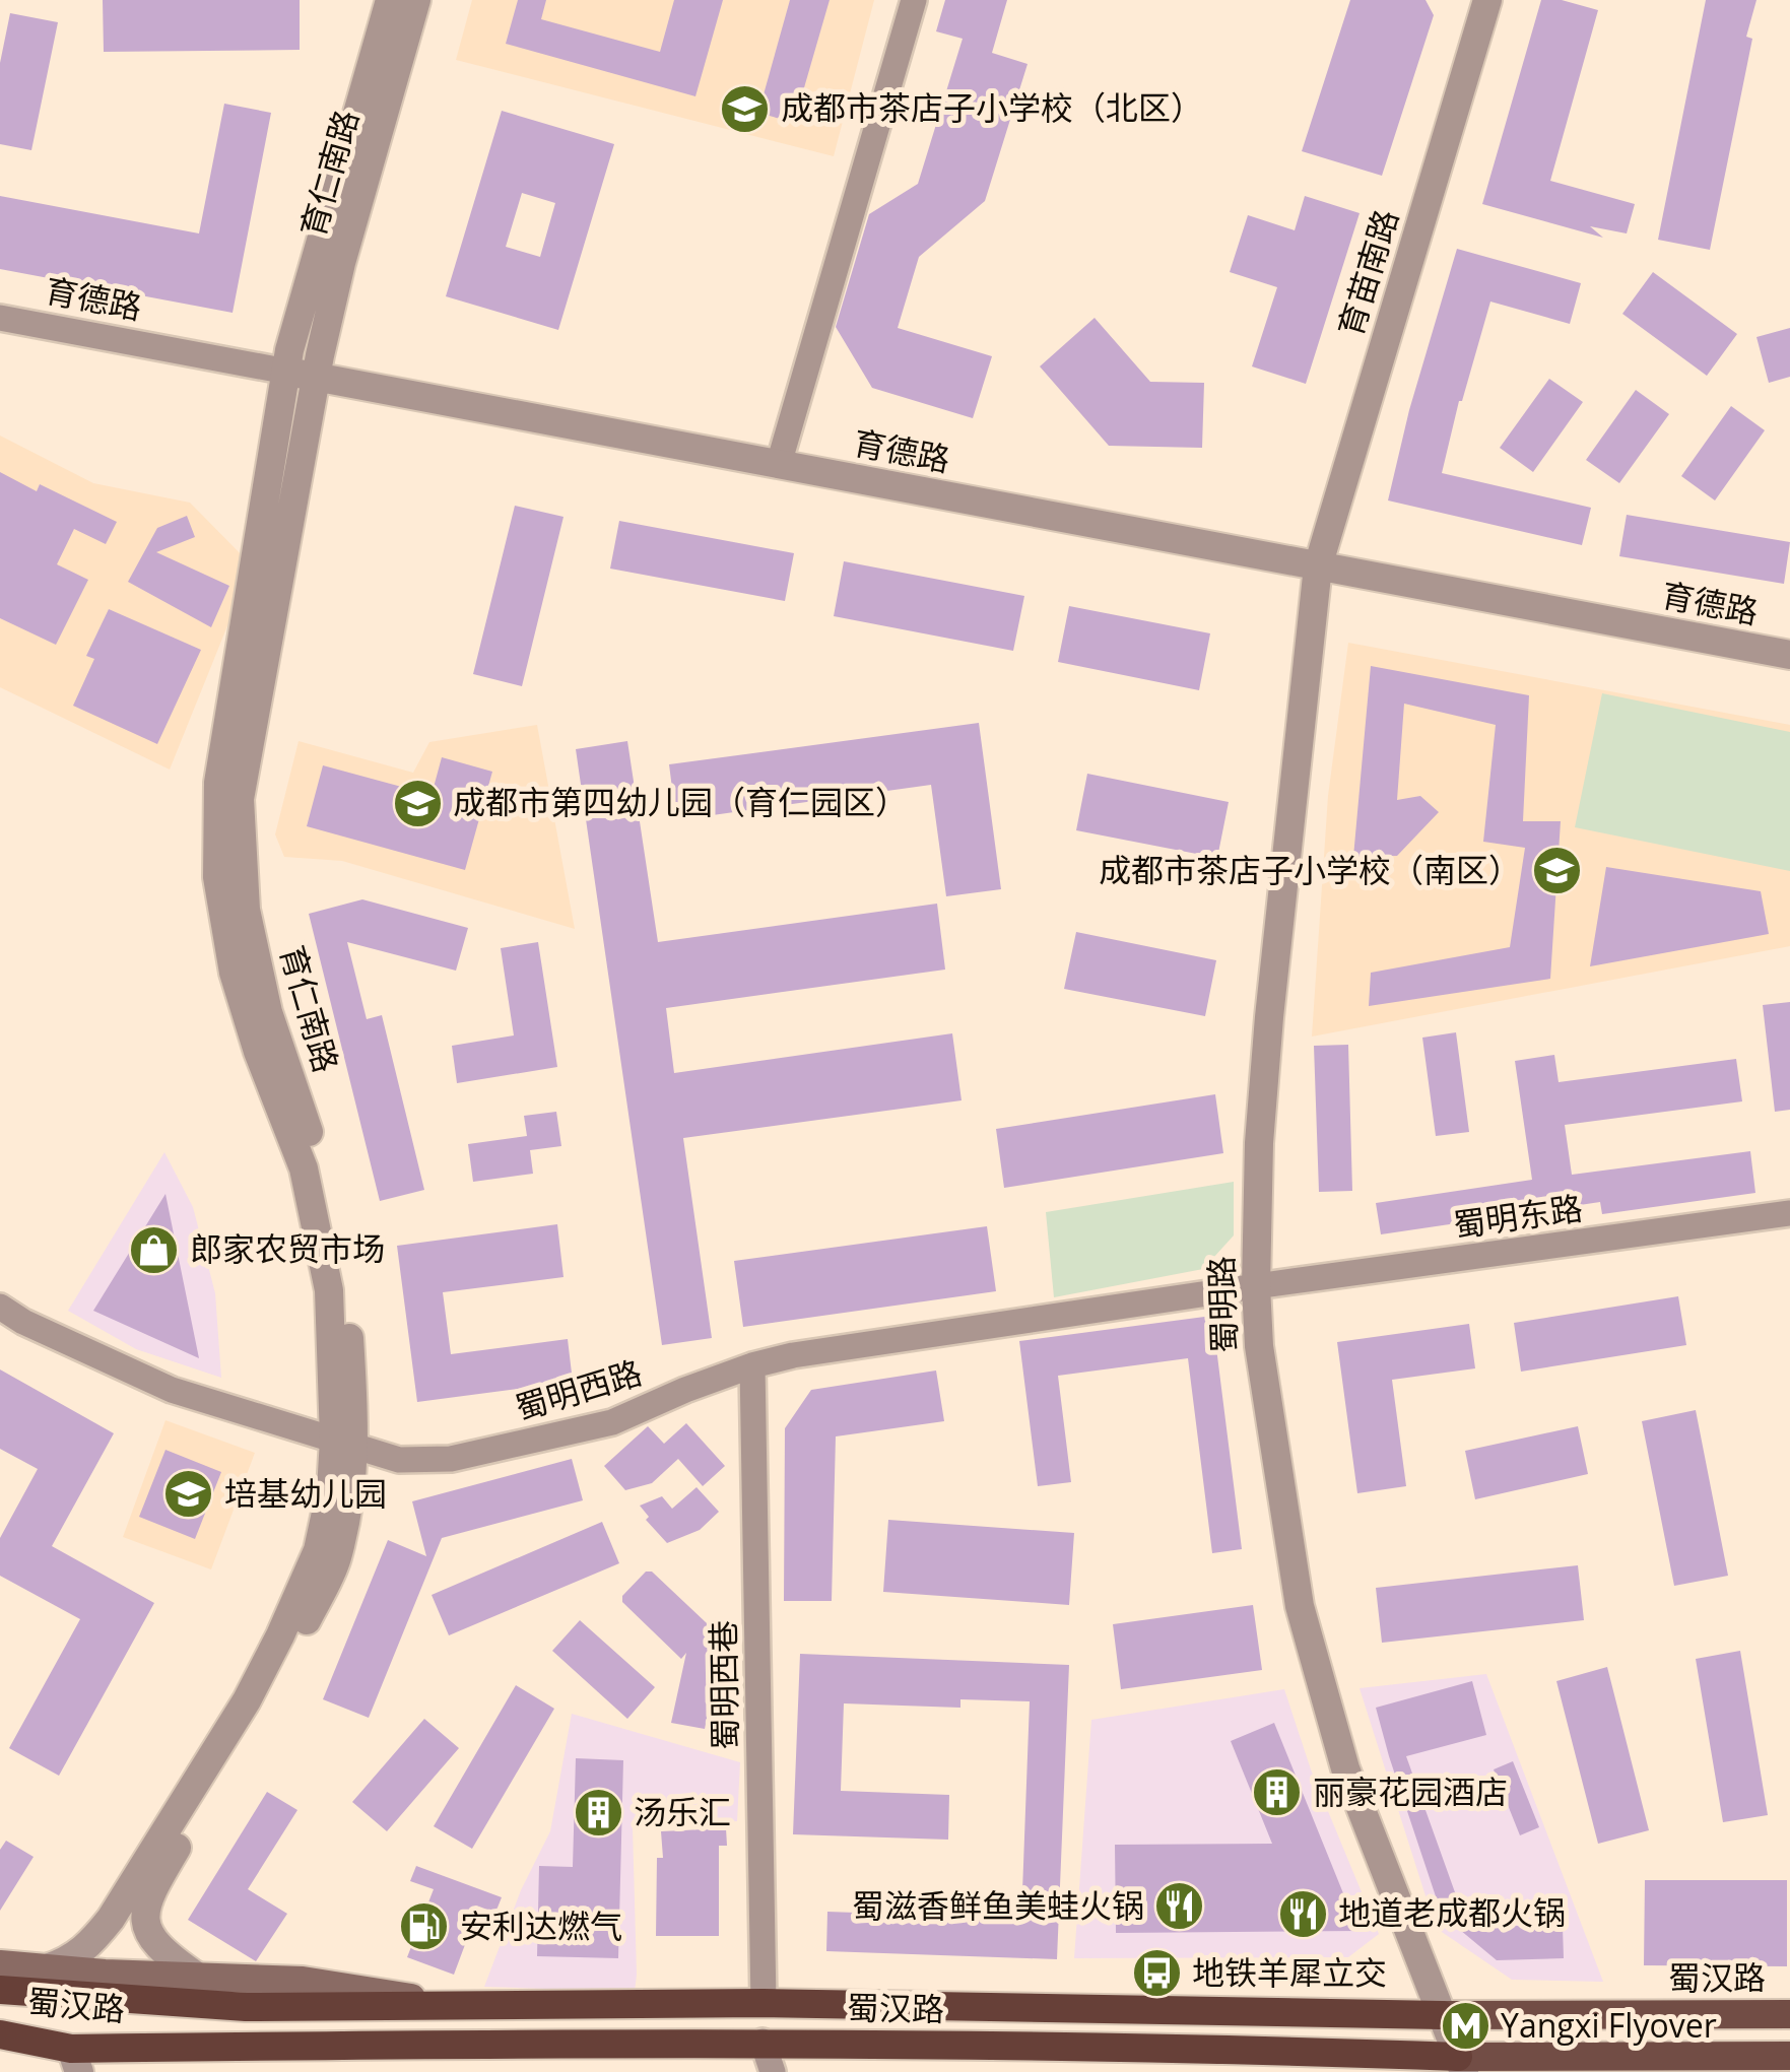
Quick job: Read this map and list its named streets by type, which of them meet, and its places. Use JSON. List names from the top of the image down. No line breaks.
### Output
{"streets":{"highway":["蜀汉路"],"street":["育仁南路","育苗南路","育德路","蜀明东路","蜀明路","蜀明西路","蜀明西巷"]},"crossings":[["育仁南路","育德路"],["育仁南路","蜀明西路"],["育苗南路","育德路"],["育苗南路","蜀明路"],["育德路","蜀明路"],["蜀明东路","蜀明路"],["蜀明东路","蜀明西路"],["蜀明路","蜀明西路"],["蜀明路","蜀汉路"],["蜀明西路","蜀明西巷"],["蜀明西巷","蜀汉路"]],"places":{"school or university":["成都市茶店子小学校（北区）","成都市第四幼儿园（育仁园区）","成都市茶店子小学校（南区）","培基幼儿园"],"shop":["郎家农贸市场"],"building":["丽豪花园酒店","汤乐汇"],"restaurant":["蜀滋香鲜鱼美蛙火锅","地道老成都火锅"],"fuel station":["安利达燃气"],"bus stop":["地铁羊犀立交"],"metro station":["Yangxi Flyover"]}}
